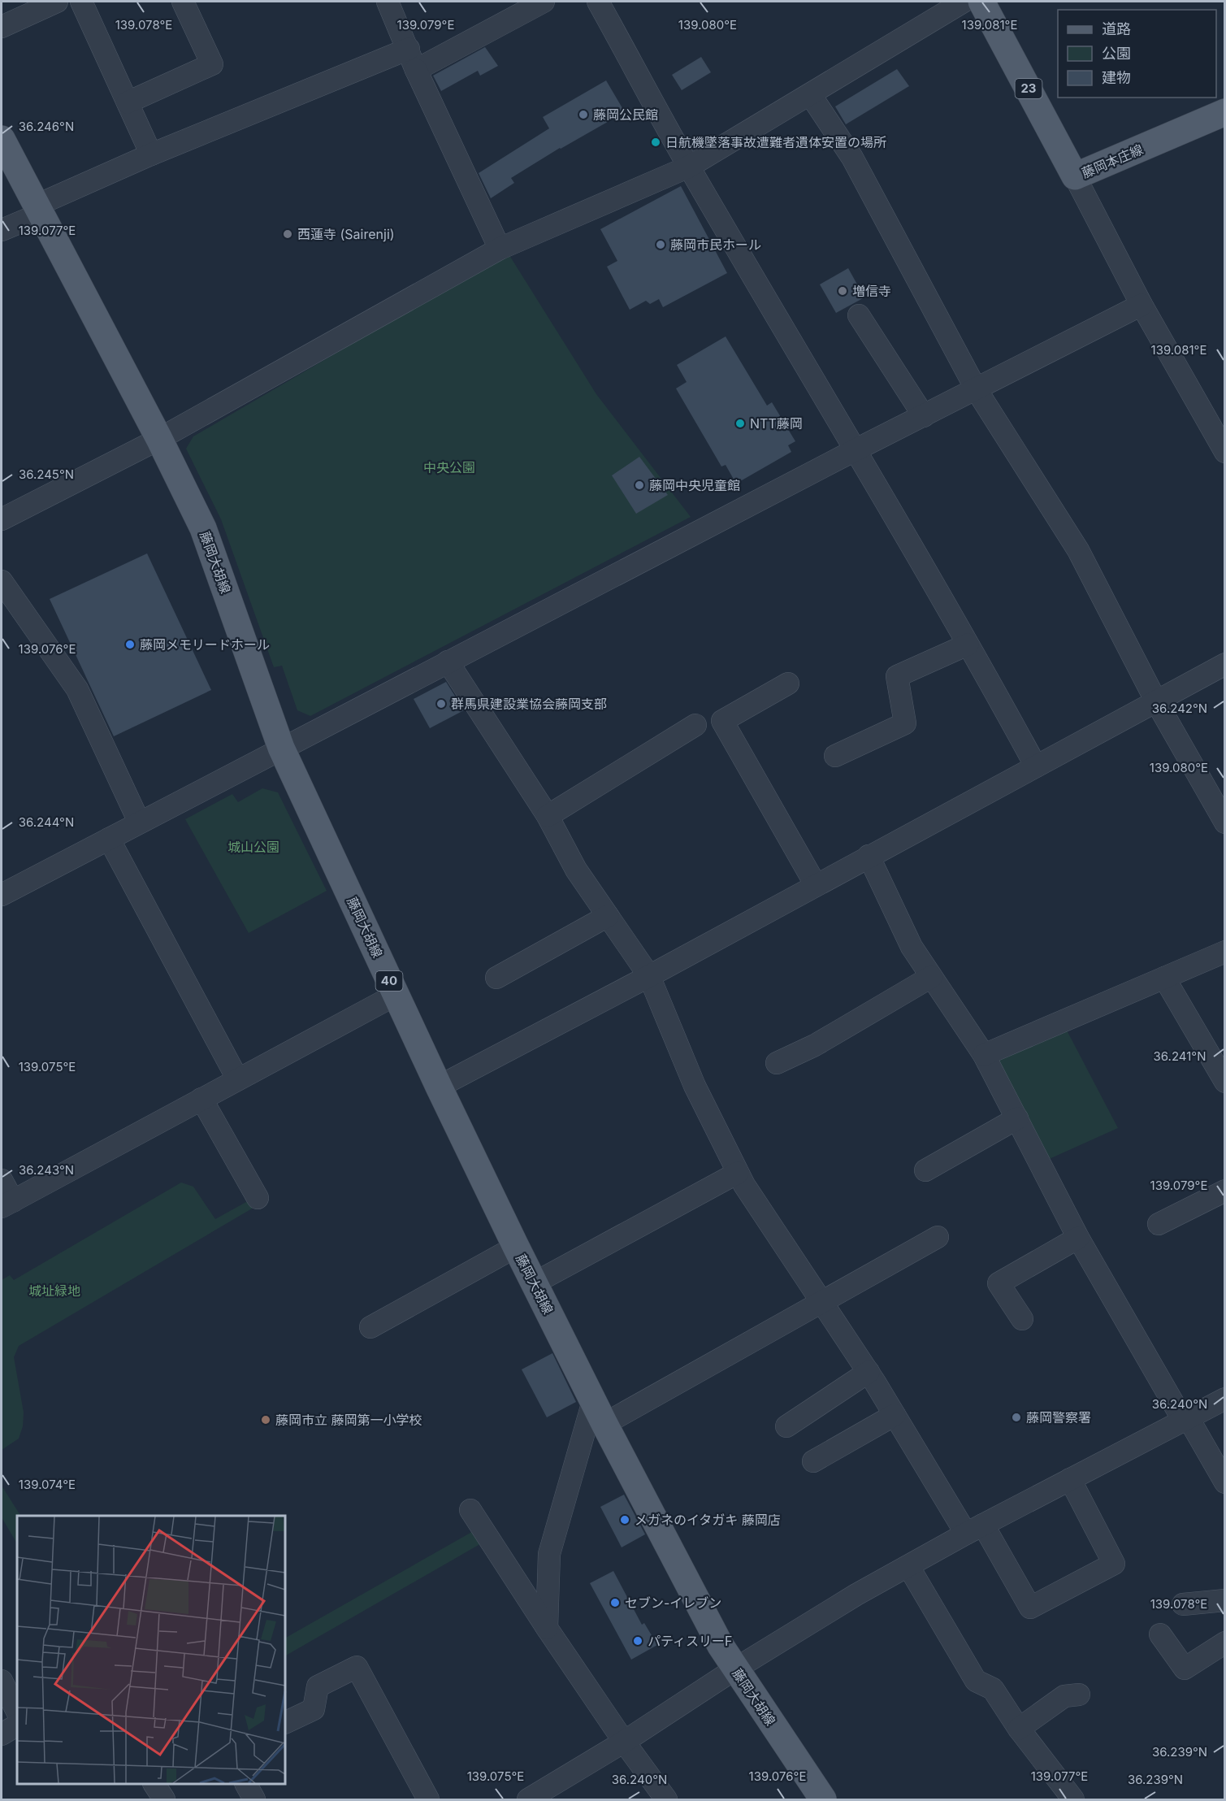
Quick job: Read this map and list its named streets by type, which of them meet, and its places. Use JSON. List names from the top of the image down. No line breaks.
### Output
{"streets":{"main road":["23","藤岡本庄線","藤岡大胡線","40"]},"parks":["中央公園","城山公園","城址緑地"],"places":["藤岡公民館","日航機墜落事故遭難者遺体安置の場所","西蓮寺 (Sairenji)","藤岡市民ホール","増信寺","NTT藤岡","藤岡中央児童館","藤岡メモリードホール","群馬県建設業協会藤岡支部","藤岡警察署","藤岡市立 藤岡第一小学校","メガネのイタガキ 藤岡店","セブン-イレブン","パティスリーF"],"legend":["道路","公園","建物"],"coordinates":["139.078°E","139.079°E","139.080°E","139.081°E","36.246°N","139.077°E","36.245°N","139.076°E","36.242°N","36.244°N","36.241°N","139.075°E","36.243°N","36.240°N","139.074°E","36.239°N"]}
